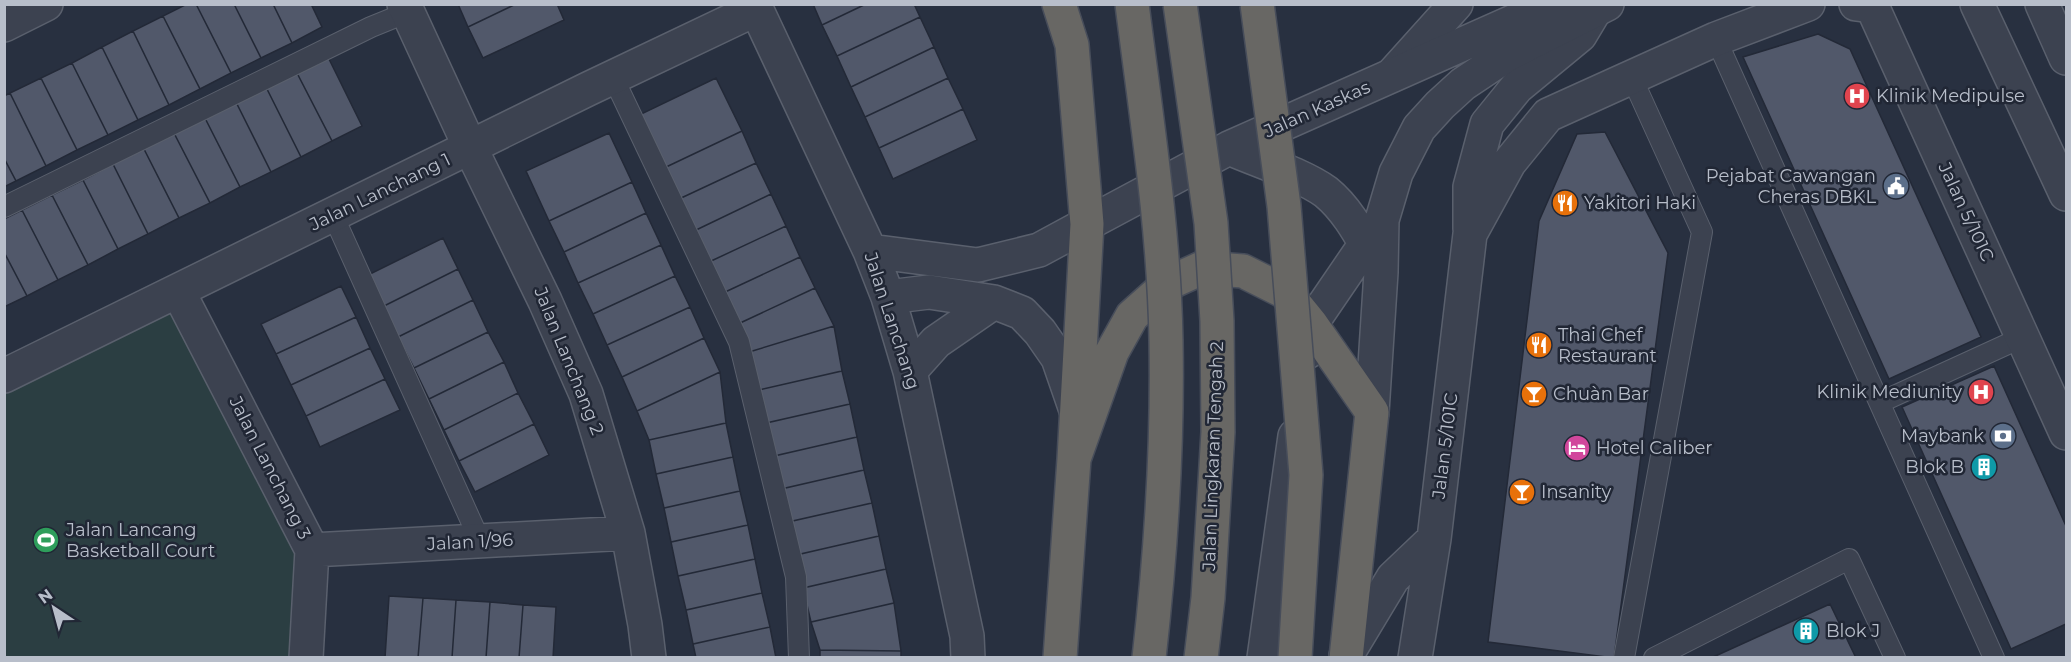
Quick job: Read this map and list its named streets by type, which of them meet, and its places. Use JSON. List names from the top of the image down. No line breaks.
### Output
{"streets":{"highway":["Jalan Lingkaran Tengah 2"],"street":["Jalan Kaskas","Jalan Lanchang 1","Jalan 5/101C","Jalan Lanchang","Jalan Lanchang 2","Jalan Lanchang 3","Jalan 1/96"]},"crossings":[["Jalan Kaskas","Jalan Lanchang"],["Jalan Lanchang 1","Jalan Lanchang"],["Jalan Lanchang 1","Jalan Lanchang 2"],["Jalan Lanchang 1","Jalan Lanchang 3"],["Jalan Lanchang 2","Jalan 1/96"],["Jalan Lanchang 3","Jalan 1/96"]],"places":{"hospital":["Klinik Medipulse","Klinik Mediunity"],"public building":["Pejabat Cawangan Cheras DBKL"],"restaurant":["Yakitori Haki","Thai Chef Restaurant"],"bar":["Chuàn Bar","Insanity"],"bank":["Maybank"],"hotel":["Hotel Caliber"],"building":["Blok B","Blok J"],"sports":["Jalan Lancang Basketball Court"]},"north":"top left"}
